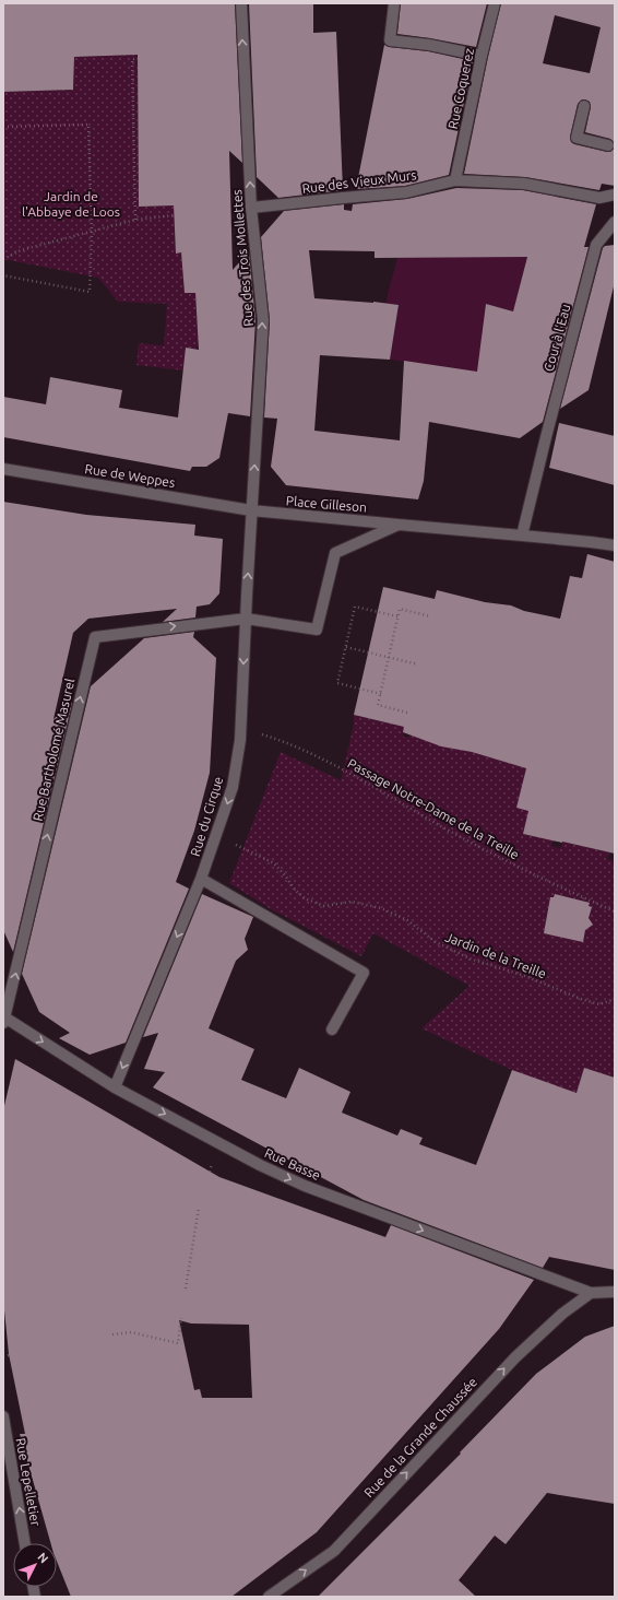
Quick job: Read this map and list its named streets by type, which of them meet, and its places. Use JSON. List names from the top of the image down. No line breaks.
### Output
{"streets":{"street":["Rue Coquerez","Rue des Vieux Murs","Rue des Trois Mollettes","Cour à l'Eau","Rue de Weppes","Place Gilleson","Rue Bartholomé Masurel","Rue du Cirque","Rue Basse","Rue de la Grande Chaussée","Rue Lepelletier"],"path":["Passage Notre-Dame de la Treille","Jardin de la Treille"]},"crossings":[["Rue Coquerez","Rue des Vieux Murs"],["Rue des Vieux Murs","Rue des Trois Mollettes"],["Rue des Trois Mollettes","Rue de Weppes"],["Rue des Trois Mollettes","Place Gilleson"],["Rue des Trois Mollettes","Rue du Cirque"],["Cour à l'Eau","Place Gilleson"],["Rue de Weppes","Place Gilleson"],["Rue de Weppes","Rue du Cirque"],["Place Gilleson","Rue Bartholomé Masurel"],["Place Gilleson","Rue du Cirque"],["Rue Bartholomé Masurel","Rue du Cirque"],["Rue Bartholomé Masurel","Rue Basse"],["Passage Notre-Dame de la Treille","Rue du Cirque"],["Rue du Cirque","Jardin de la Treille"],["Rue du Cirque","Rue Basse"],["Rue Basse","Rue de la Grande Chaussée"]],"one_way":["Rue des Trois Mollettes","Rue Bartholomé Masurel","Rue Basse","Rue de la Grande Chaussée","Rue Lepelletier"],"parks":["Jardin de l'Abbaye de Loos"],"north":"top right"}
